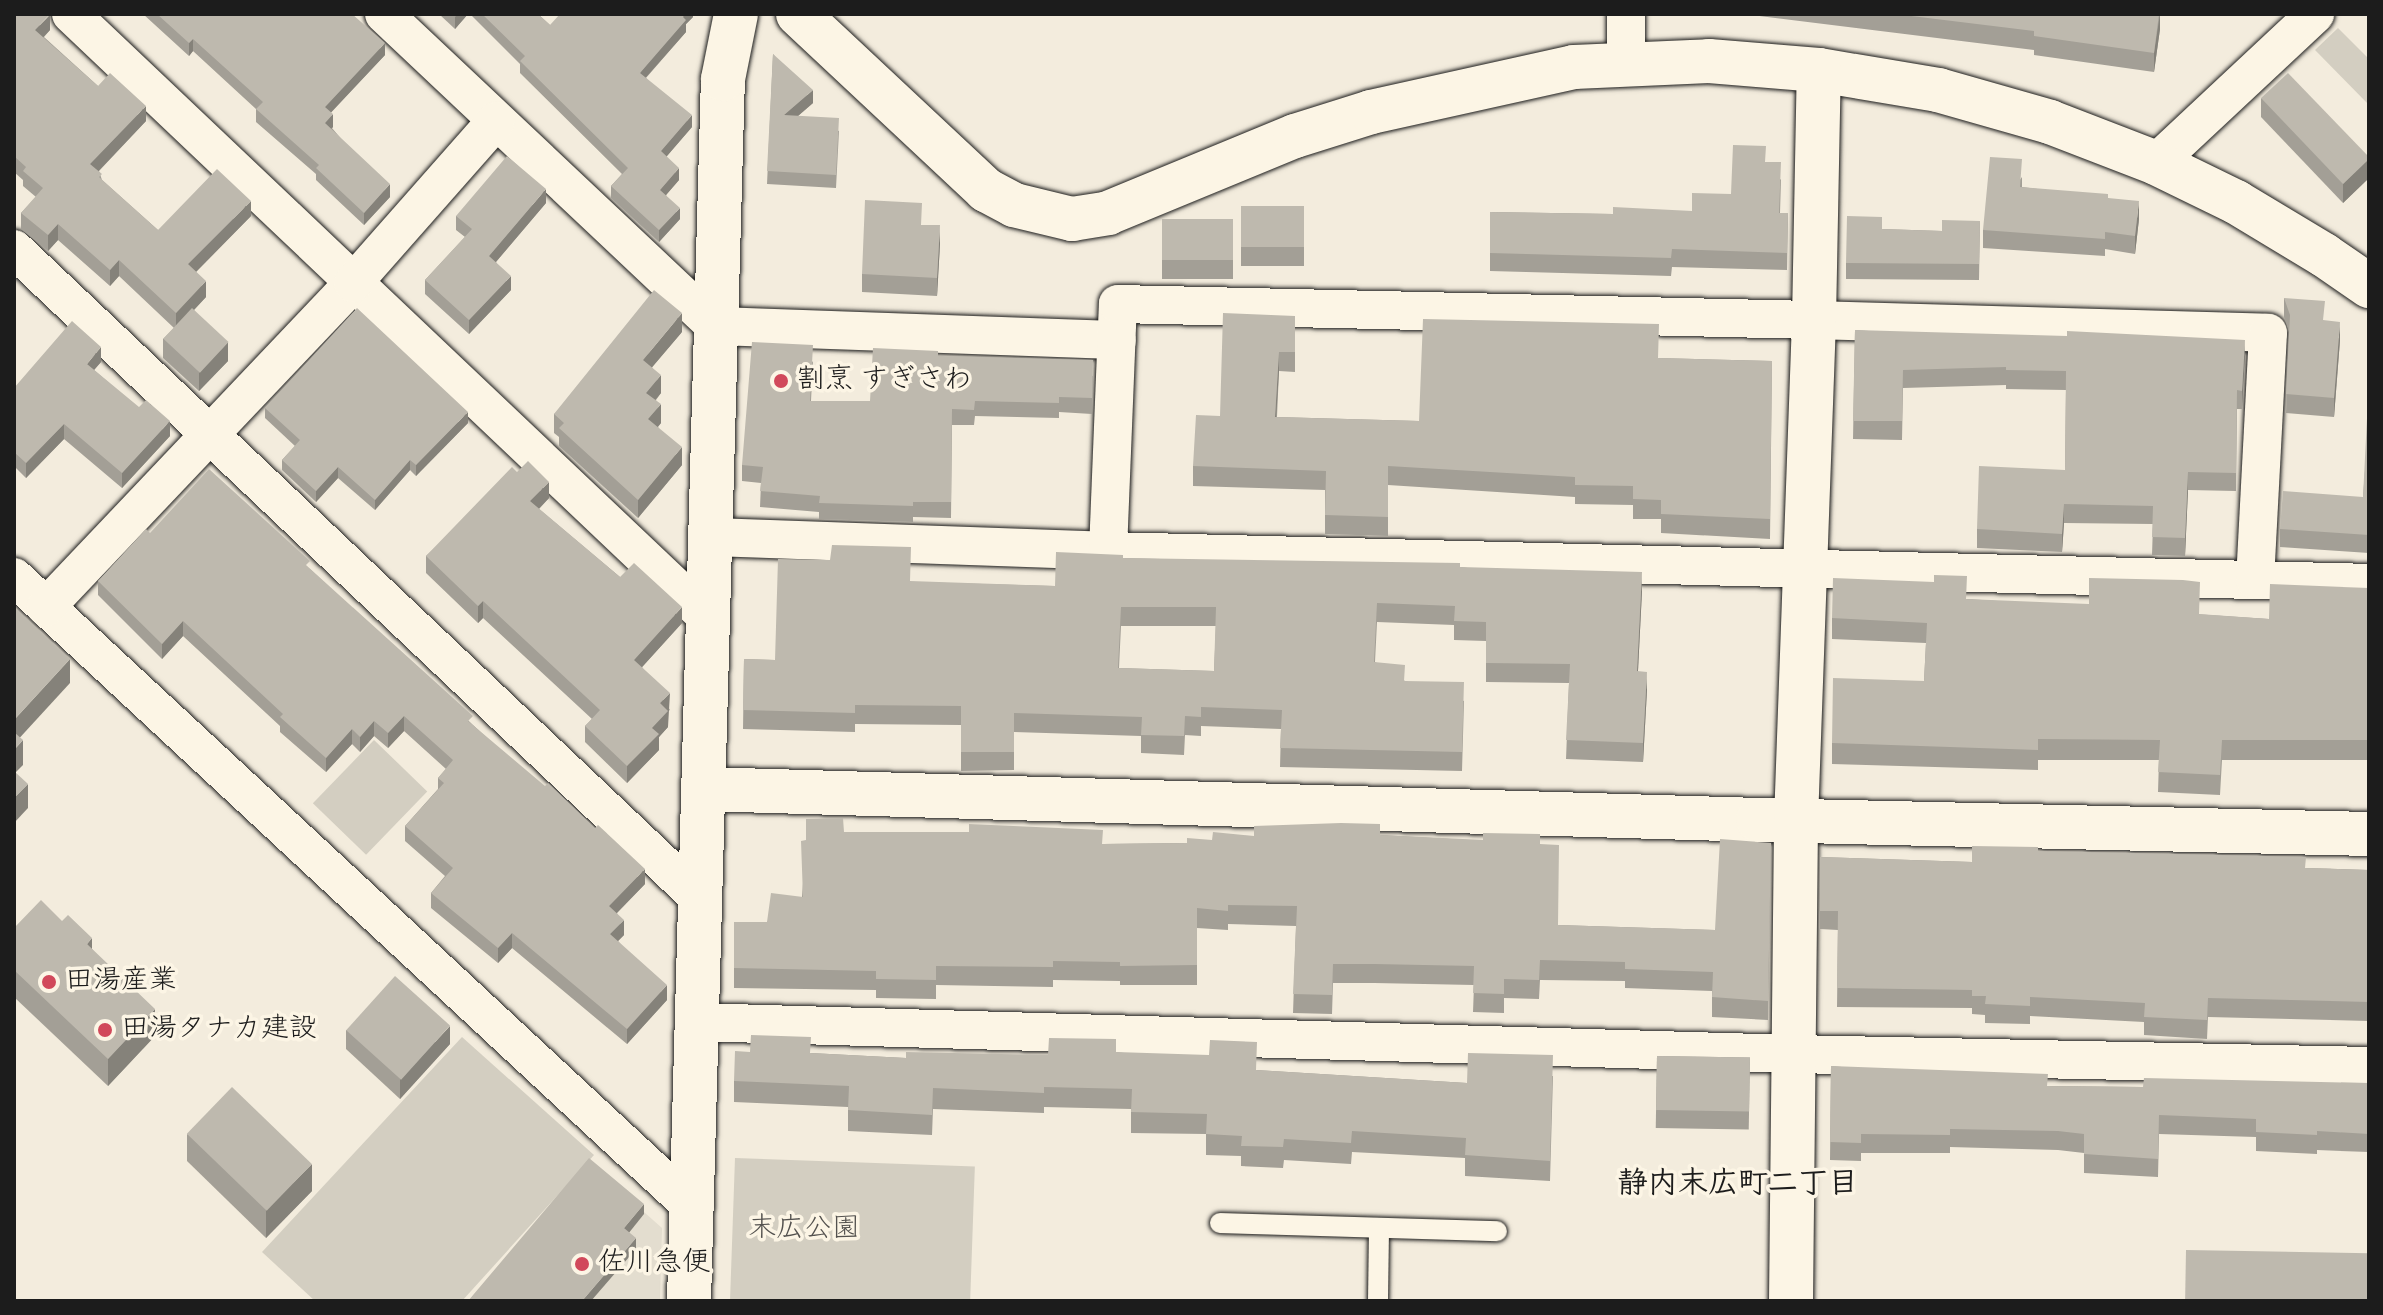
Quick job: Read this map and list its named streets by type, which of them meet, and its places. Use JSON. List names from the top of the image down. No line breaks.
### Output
{"districts":["静内末広町二丁目"],"parks":["末広公園"],"places":["割烹 すぎさわ","田湯産業","田湯タナカ建設","佐川急便"]}
